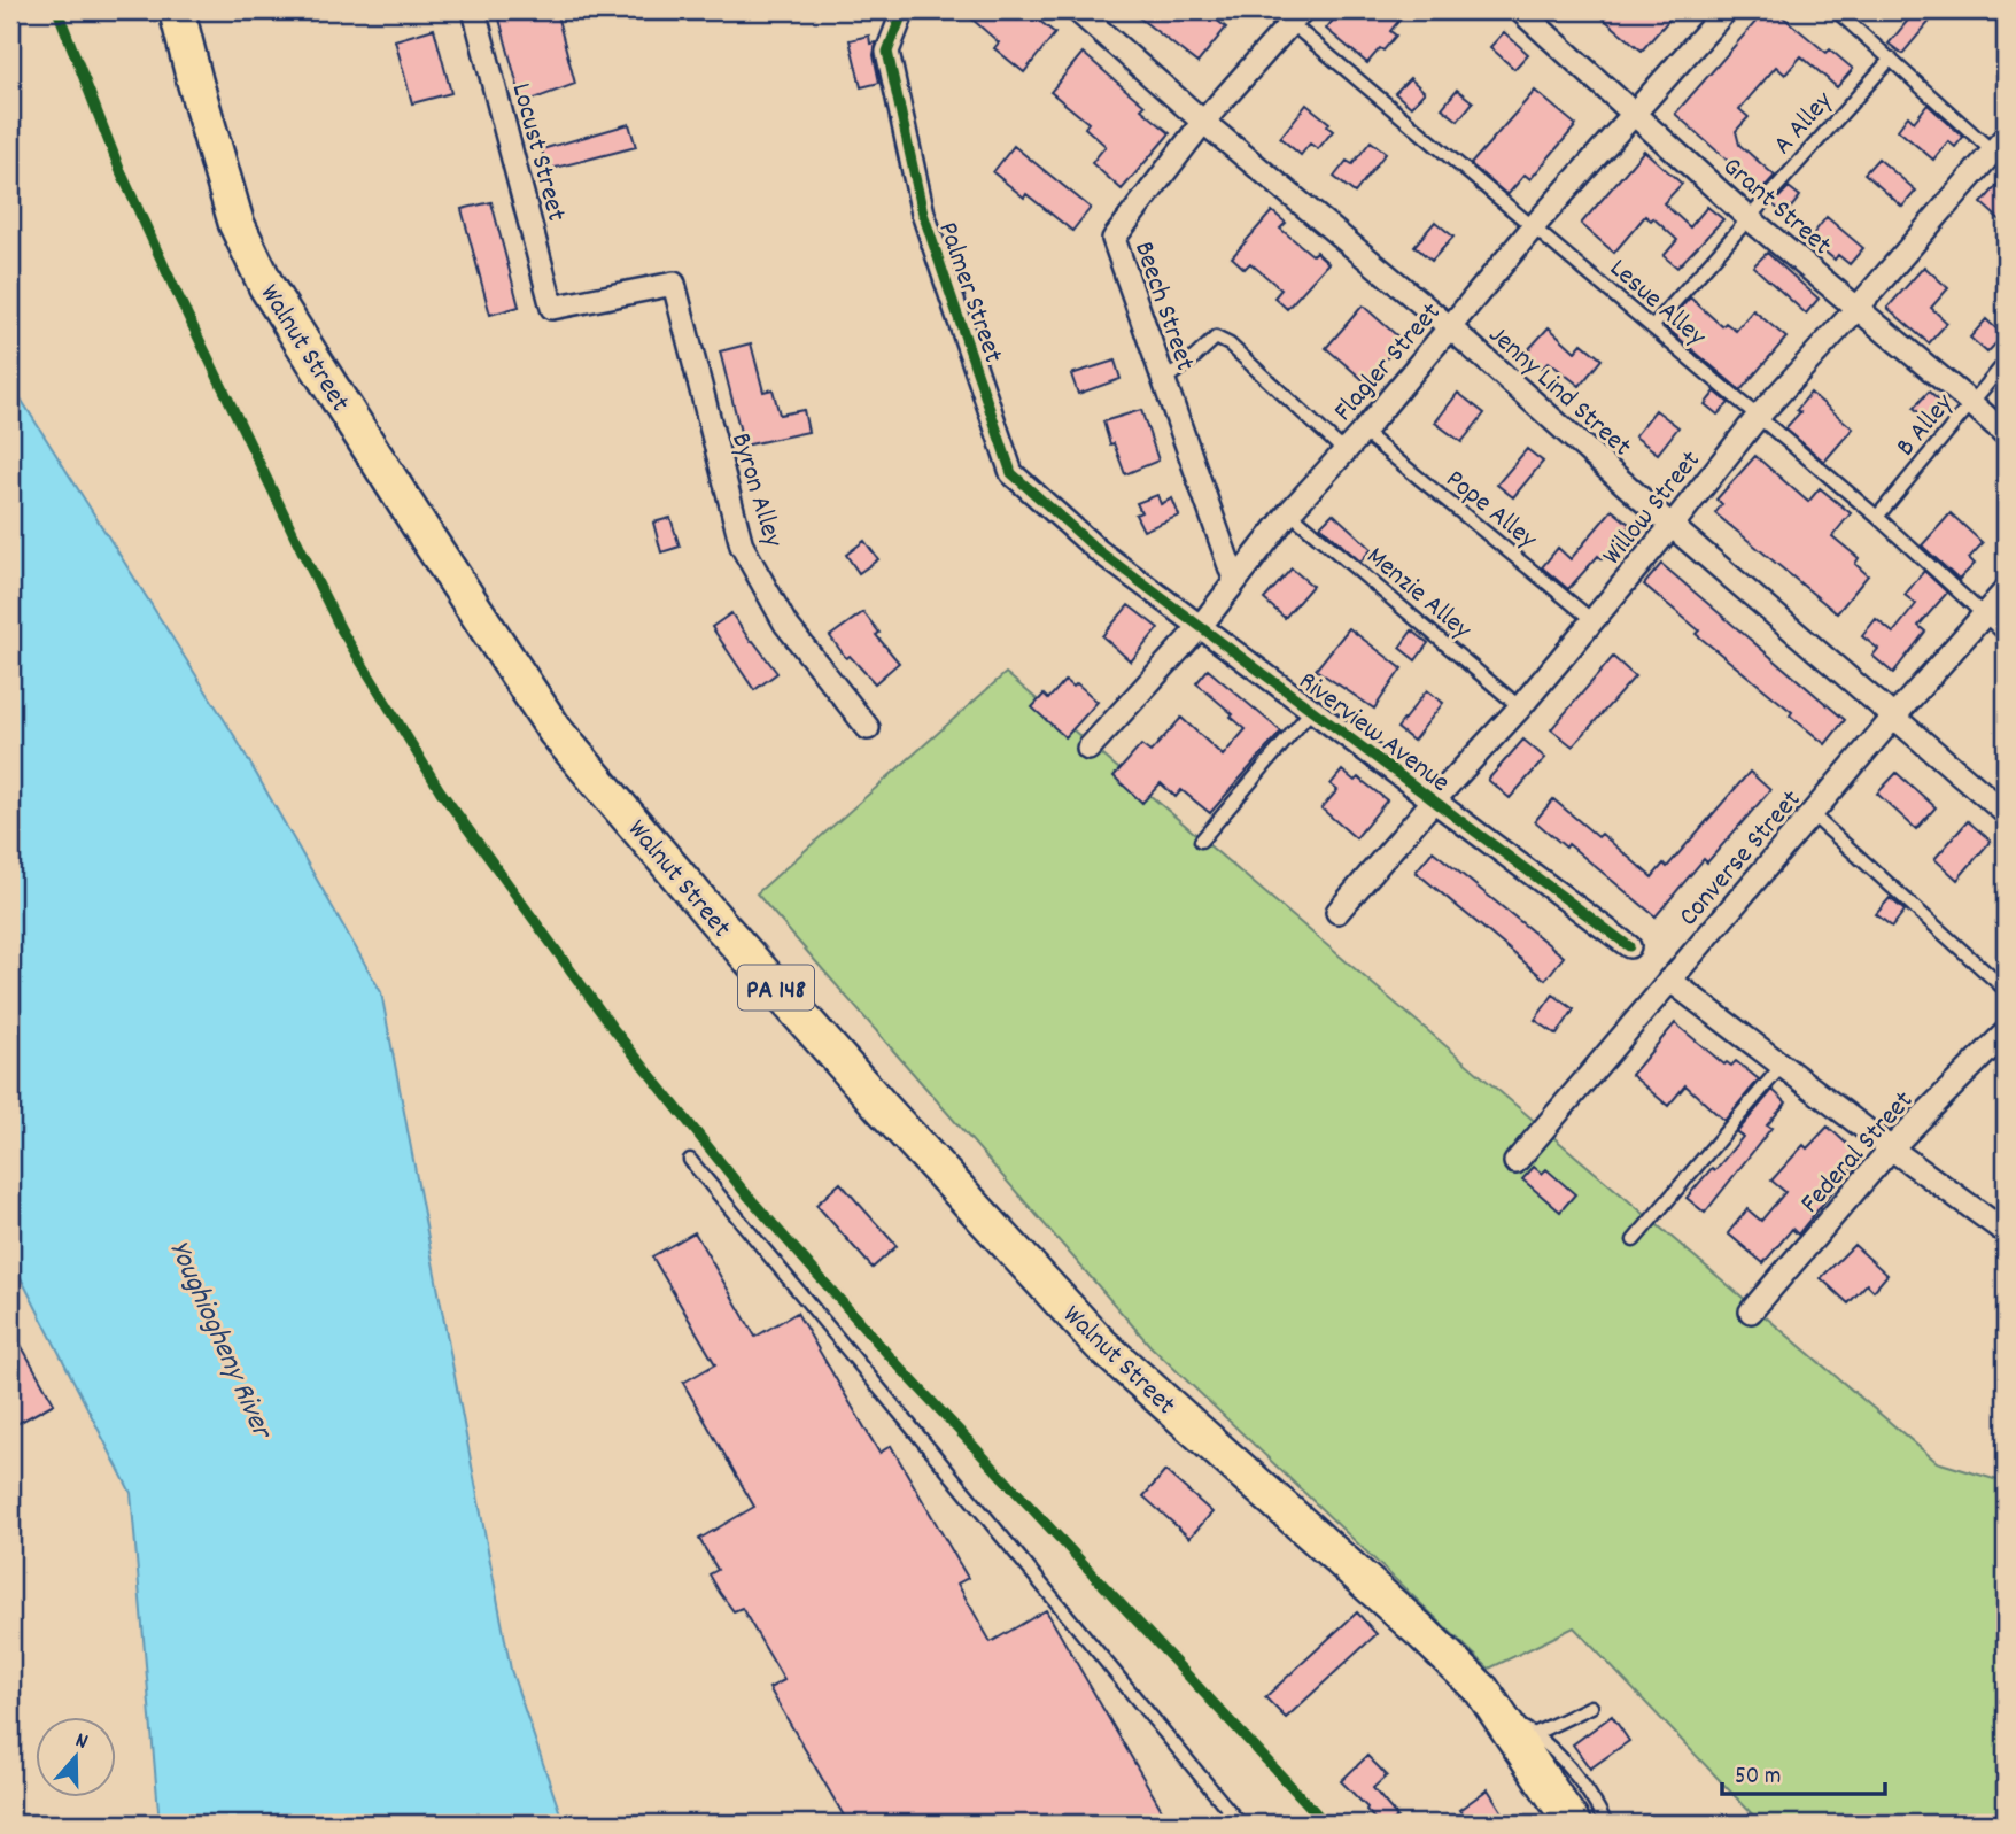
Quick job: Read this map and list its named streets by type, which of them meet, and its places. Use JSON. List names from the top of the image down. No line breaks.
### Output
{"streets":{"main road":["Walnut Street","PA 148"],"street":["Locust Street","Grant Street","Palmer Street","Beech Street","Flagler Street","Jenny Lind Street","Byron Alley","Willow Street","Riverview Avenue","Converse Street","Federal Street"],"lane":["A Alley","Lesue Alley","B Alley","Pope Alley","Menzie Alley"]},"crossings":[["A Alley","Grant Street"],["A Alley","Lesue Alley"],["Locust Street","Byron Alley"],["Grant Street","Flagler Street"],["Grant Street","B Alley"],["Grant Street","Willow Street"],["Palmer Street","Riverview Avenue"],["Lesue Alley","Beech Street"],["Lesue Alley","Flagler Street"],["Lesue Alley","B Alley"],["Lesue Alley","Willow Street"],["Lesue Alley","Converse Street"],["Beech Street","Flagler Street"],["Beech Street","Jenny Lind Street"],["Flagler Street","Jenny Lind Street"],["Flagler Street","Pope Alley"],["Flagler Street","Menzie Alley"],["Flagler Street","Riverview Avenue"],["Jenny Lind Street","Willow Street"],["Jenny Lind Street","Converse Street"],["Willow Street","Pope Alley"],["Willow Street","Menzie Alley"],["Willow Street","Riverview Avenue"]],"water":["Youghiogheny River"],"scale_bar":"50 m","north":"top"}
